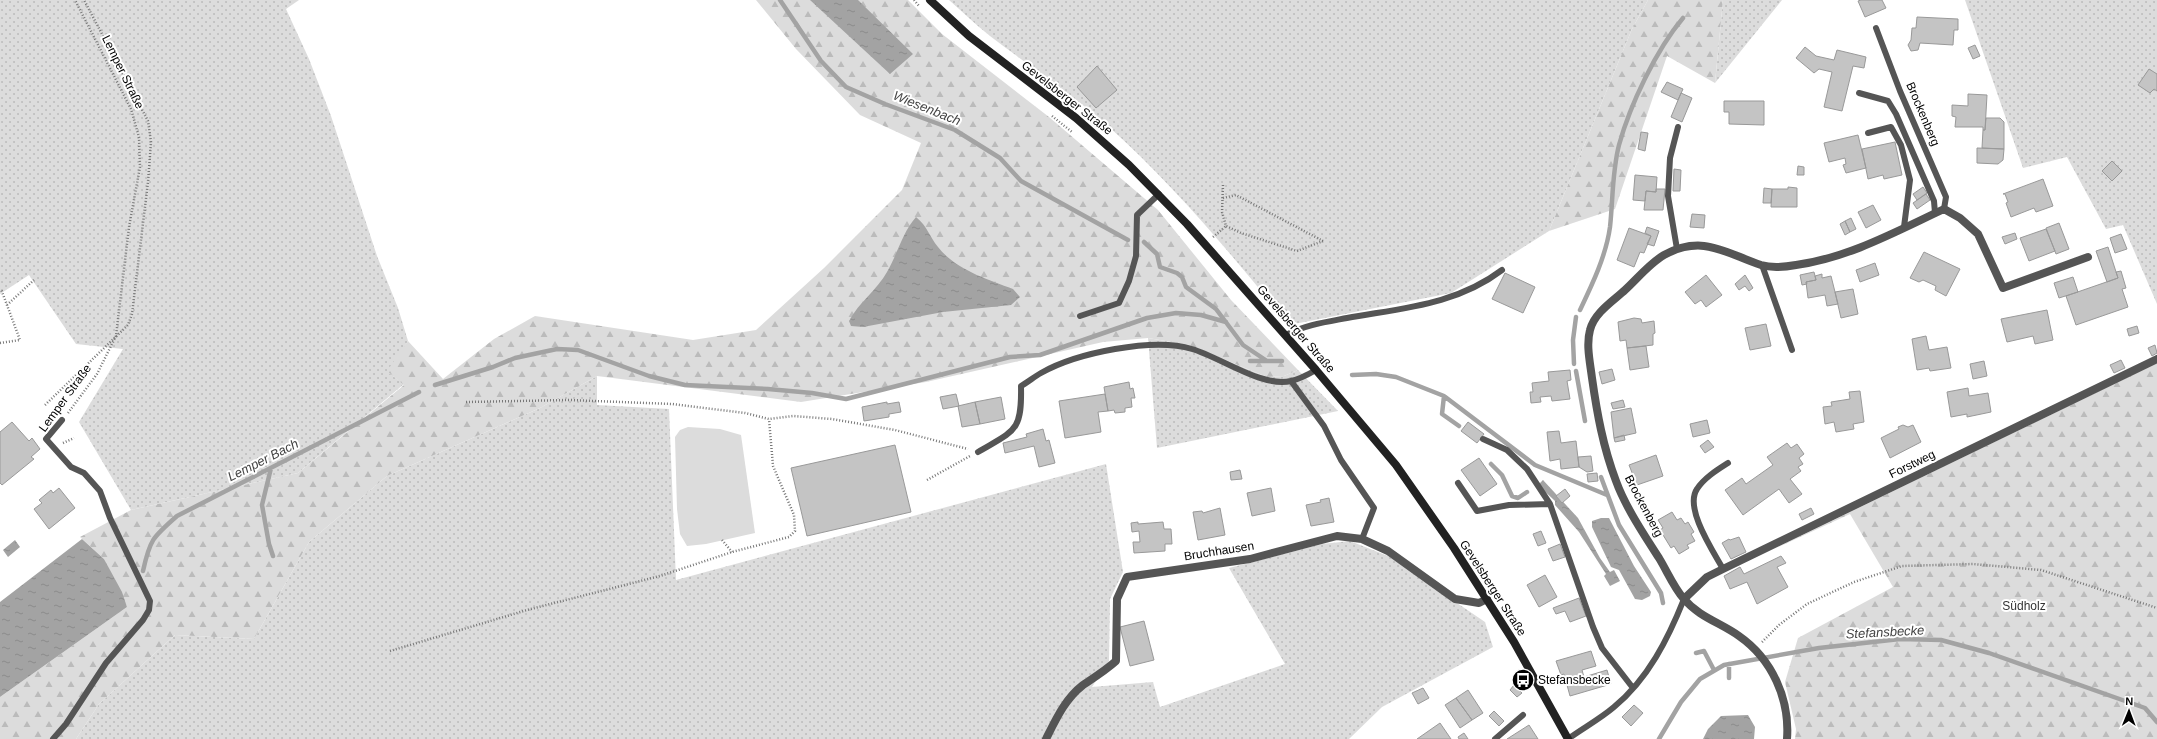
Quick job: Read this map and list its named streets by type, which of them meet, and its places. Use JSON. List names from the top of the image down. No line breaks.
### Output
{"streets":{"main road":["Gevelsberger Straße"],"street":["Brockenberg","Forstweg","Bruchhausen"],"lane":["Lemper Straße"]},"crossings":[["Gevelsberger Straße","Bruchhausen"],["Brockenberg","Forstweg"]],"water":["Wiesenbach","Lemper Bach","Stefansbecke"],"parks":["Südholz"],"places":{"bus stop":["Stefansbecke"]},"north":"top"}
